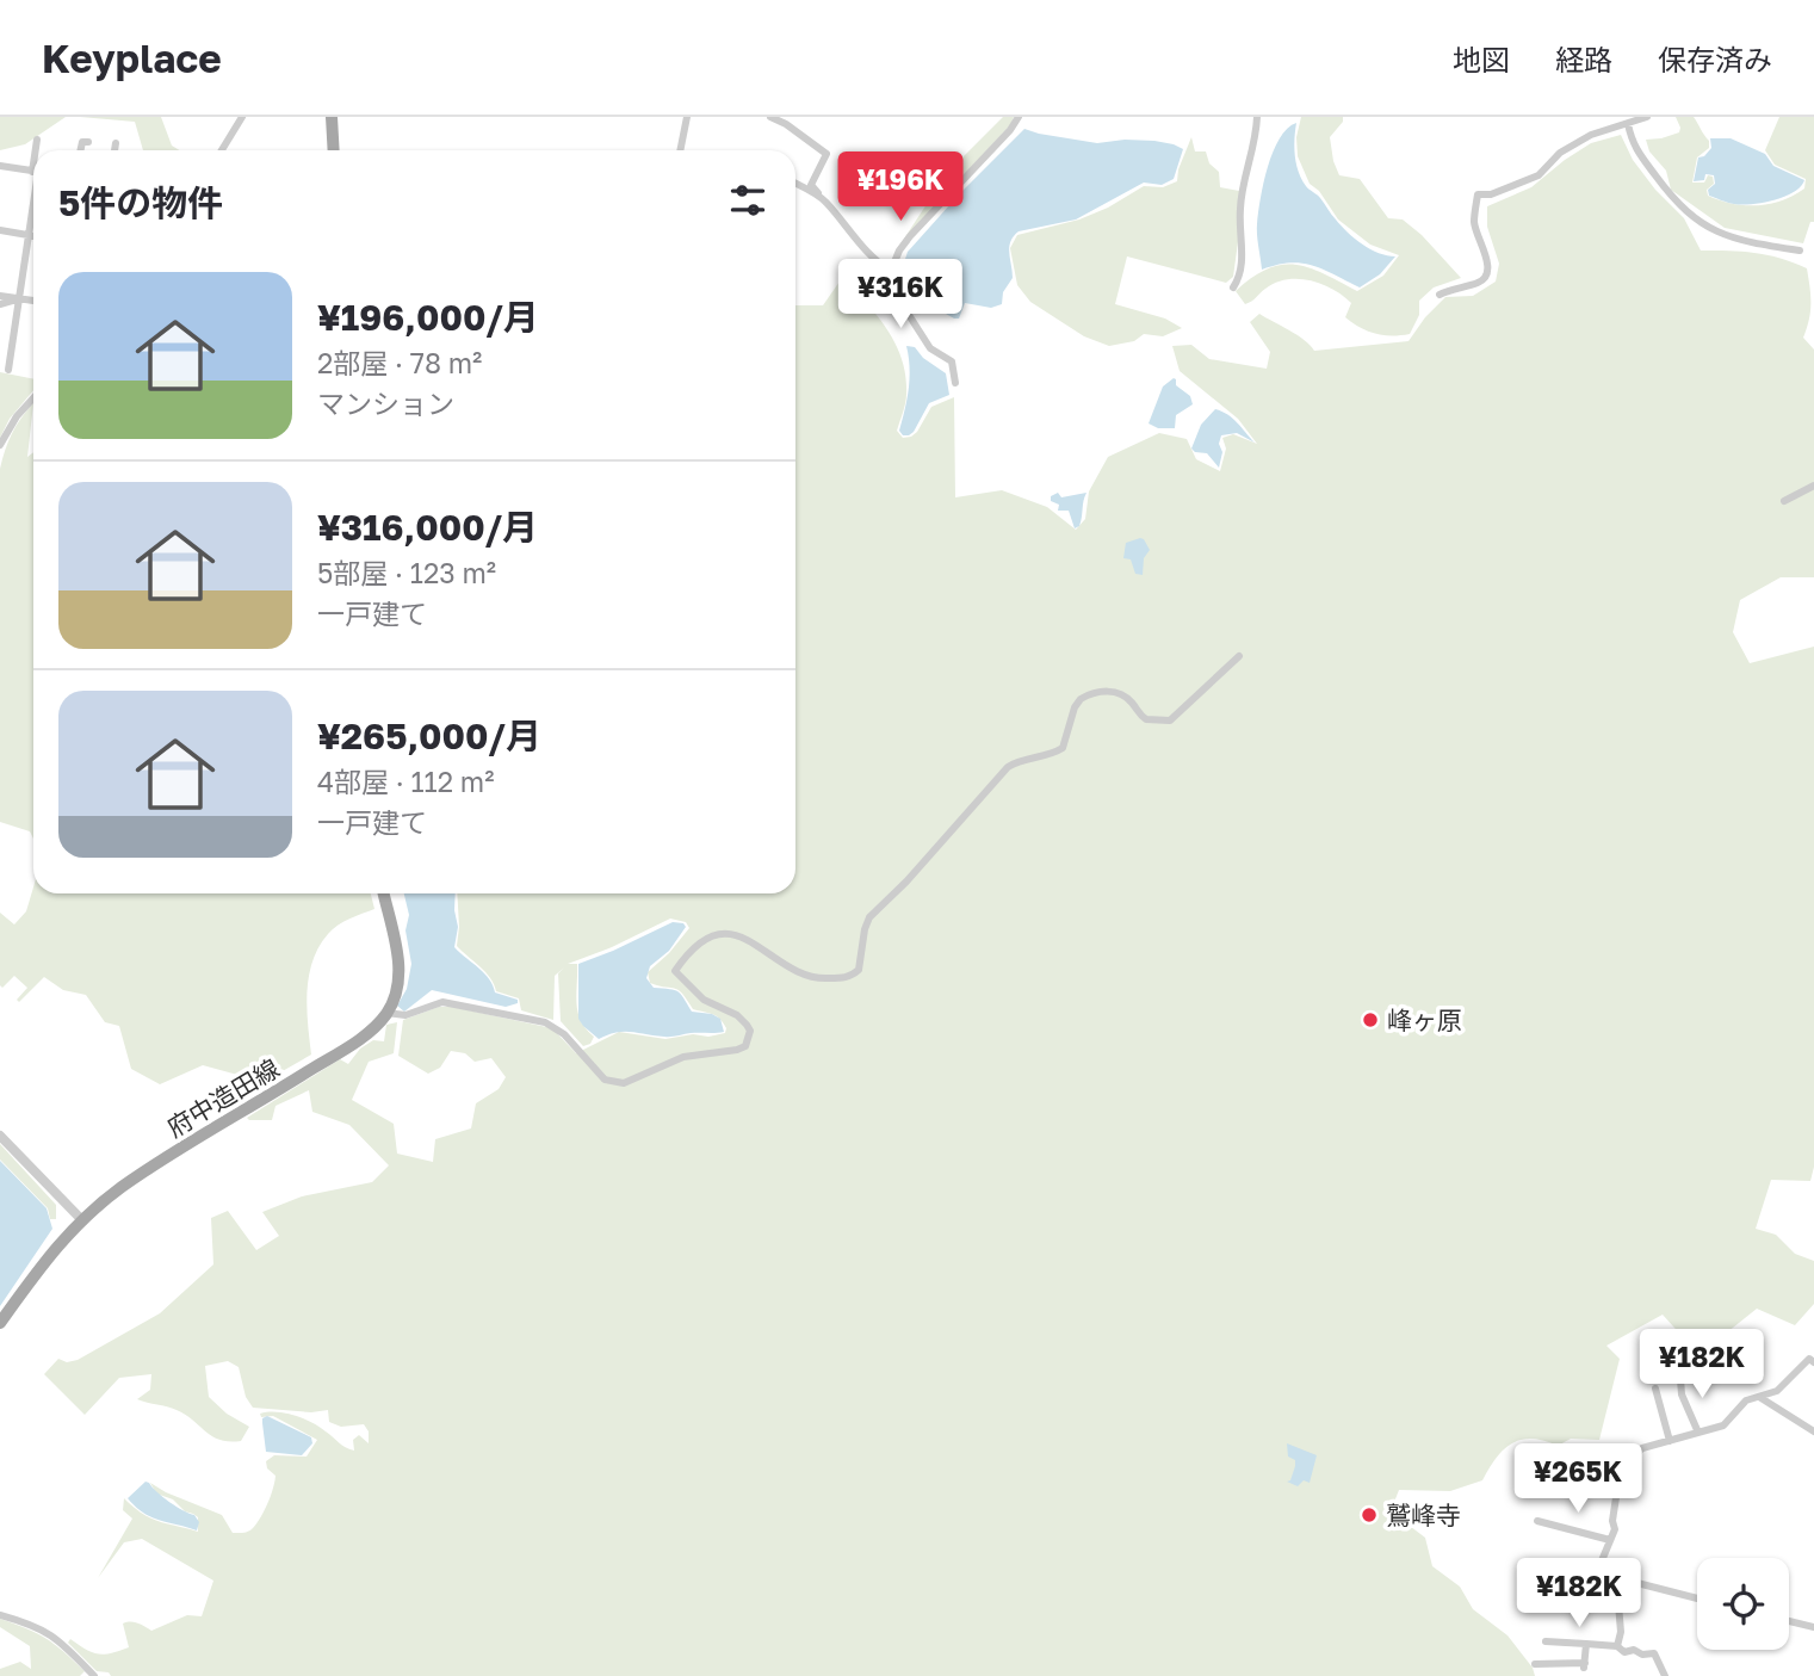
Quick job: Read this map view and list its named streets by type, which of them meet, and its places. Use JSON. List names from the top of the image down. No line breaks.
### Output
{"streets":{"main road":["府中造田線"]},"places":["峰ヶ原","鷲峰寺"],"page":{"header":"Keyplace","nav":["地図","経路","保存済み"],"heading":"5件の物件","price":["¥196K","¥316K","¥182K","¥265K","¥182K"],"list":[{"name":"¥196,000/月","note":"2部屋 · 78 m² · マンション"},{"name":"¥316,000/月","note":"5部屋 · 123 m² · 一戸建て"},{"name":"¥265,000/月","note":"4部屋 · 112 m² · 一戸建て"}]}}
